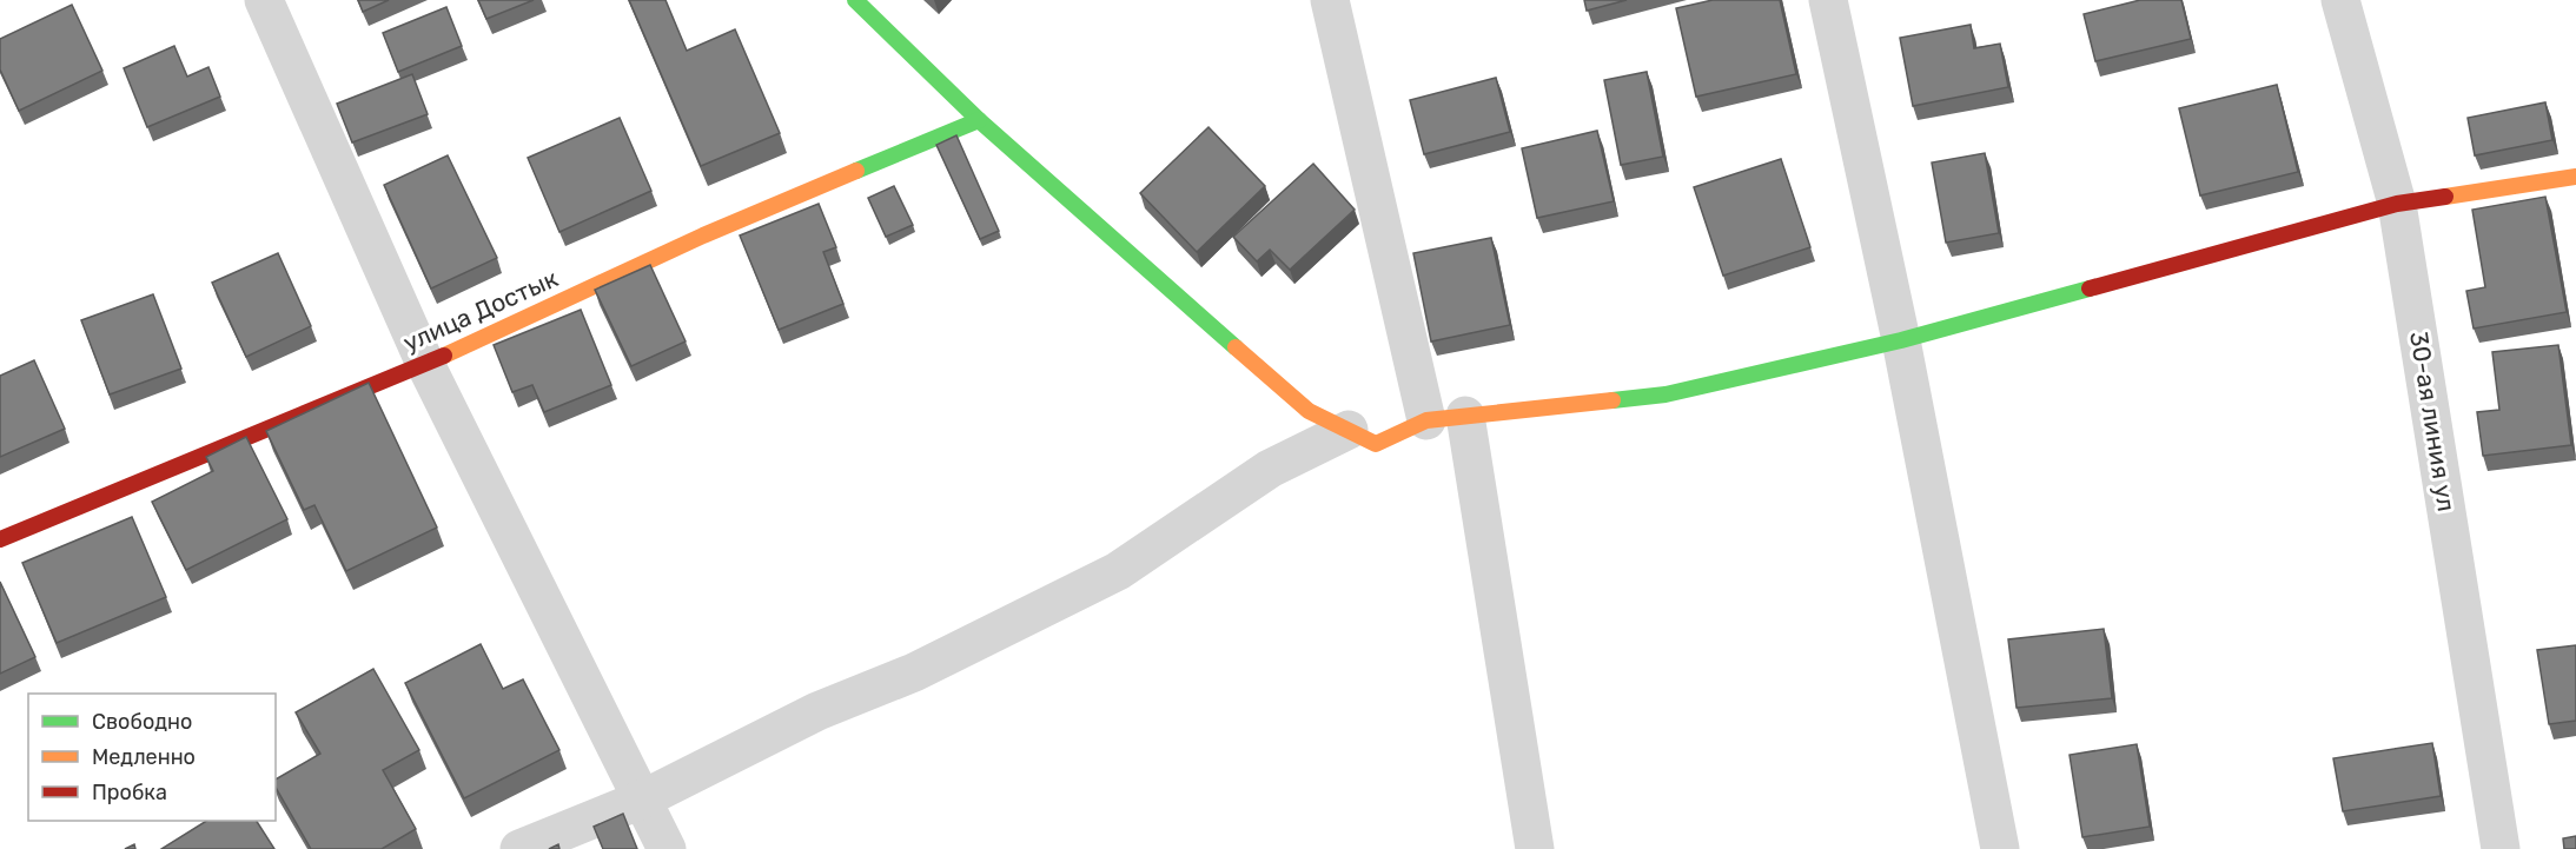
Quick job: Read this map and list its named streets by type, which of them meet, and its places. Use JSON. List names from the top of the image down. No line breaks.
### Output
{"streets":{"street":["улица Достык","30-ая линия ул"]},"legend":["Свободно","Медленно","Пробка"]}
